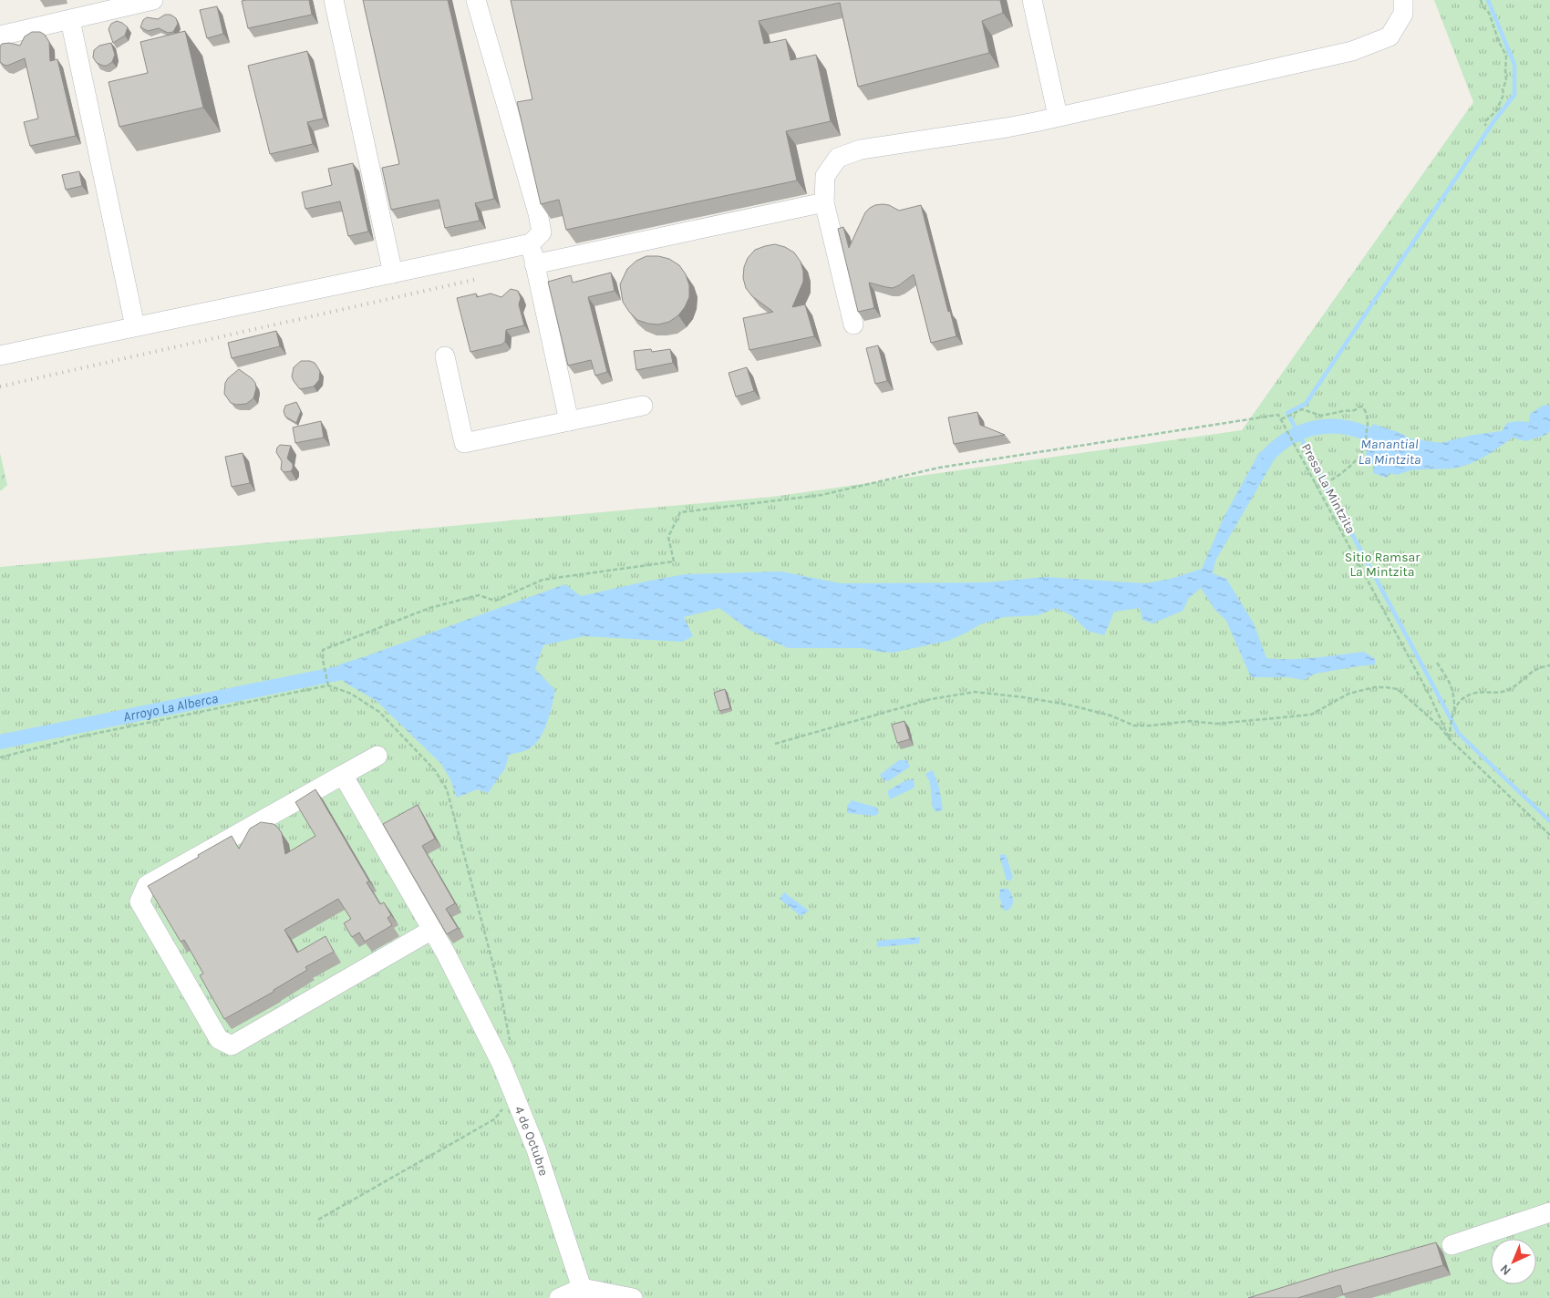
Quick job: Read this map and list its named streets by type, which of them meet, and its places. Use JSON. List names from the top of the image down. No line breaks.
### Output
{"streets":{"street":["4 de Octubre"],"path":["Presa La Mintzita"]},"water":["Manantial La Mintzita","Arroyo La Alberca"],"parks":["Sitio Ramsar La Mintzita"],"north":"bottom left"}
